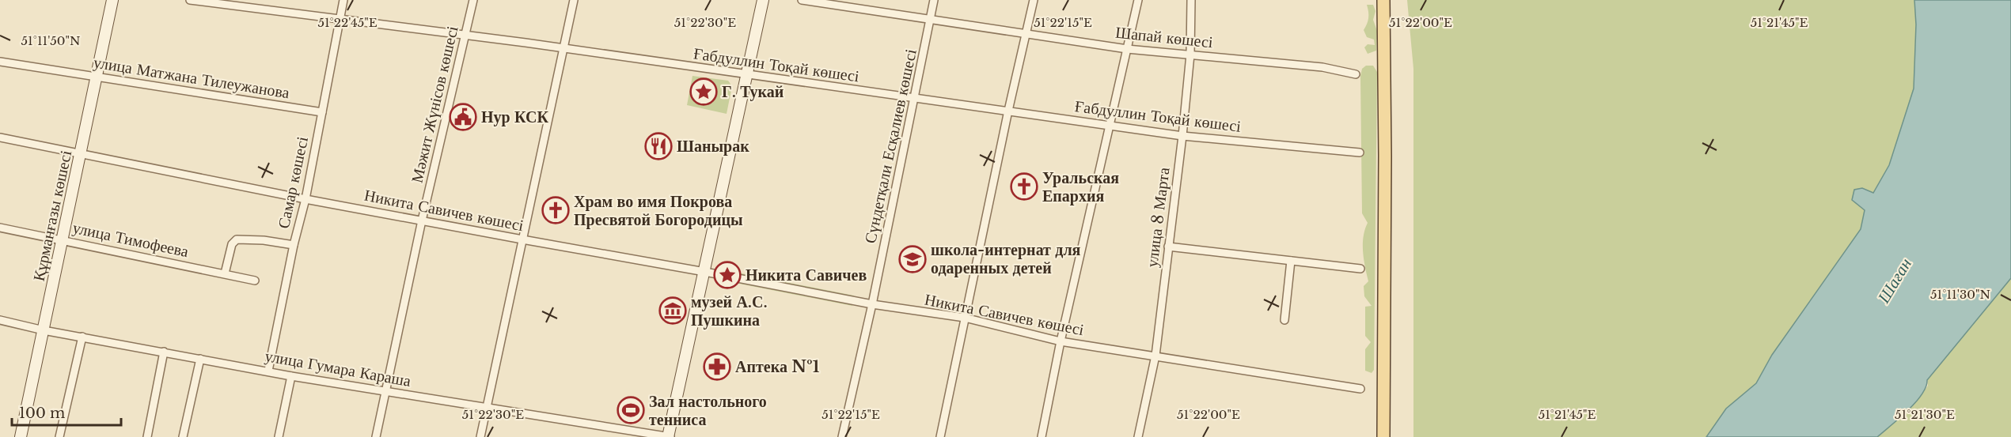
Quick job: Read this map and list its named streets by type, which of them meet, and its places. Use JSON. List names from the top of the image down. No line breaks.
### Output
{"streets":{"street":["Шапай көшесі","Ғабдуллин Тоқай көшесі","улица Матжана Тилеужанова","Мәжит Жүнісов көшесі","Сүндетқали Есқалиев көшесі","Самар көшесі","Никита Савичев көшесі","Құрманғазы көшесі","улица 8 Марта","улица Тимофеева","улица Гумара Караша"]},"crossings":[["Шапай көшесі","Сүндетқали Есқалиев көшесі"],["Шапай көшесі","улица 8 Марта"],["Ғабдуллин Тоқай көшесі","Мәжит Жүнісов көшесі"],["Ғабдуллин Тоқай көшесі","Сүндетқали Есқалиев көшесі"],["Ғабдуллин Тоқай көшесі","Самар көшесі"],["Ғабдуллин Тоқай көшесі","улица 8 Марта"],["улица Матжана Тилеужанова","Самар көшесі"],["улица Матжана Тилеужанова","Құрманғазы көшесі"],["Мәжит Жүнісов көшесі","Никита Савичев көшесі"],["Мәжит Жүнісов көшесі","улица Гумара Караша"],["Сүндетқали Есқалиев көшесі","Никита Савичев көшесі"],["Самар көшесі","Никита Савичев көшесі"],["Самар көшесі","улица Гумара Караша"],["Никита Савичев көшесі","Құрманғазы көшесі"],["Никита Савичев көшесі","улица 8 Марта"],["Құрманғазы көшесі","улица Тимофеева"],["Құрманғазы көшесі","улица Гумара Караша"]],"water":["Шаған"],"places":{"place":["Г. Тукай","Никита Савичев"],"public building":["Нур КСК"],"restaurant":["Шанырак"],"church":["Уральская Епархия","Храм во имя Покрова Пресвятой Богородицы"],"school or university":["школа-интернат для одаренных детей"],"museum":["музей А.С. Пушкина"],"pharmacy":["Аптека №1"],"sports":["Зал настольного тенниса"]},"scale_bar":"100 m","coordinates":["51°22'45\"E","51°22'30\"E","51°22'15\"E","51°22'00\"E","51°21'45\"E","51°11'50\"N","51°11'30\"N","51°21'30\"E"]}
